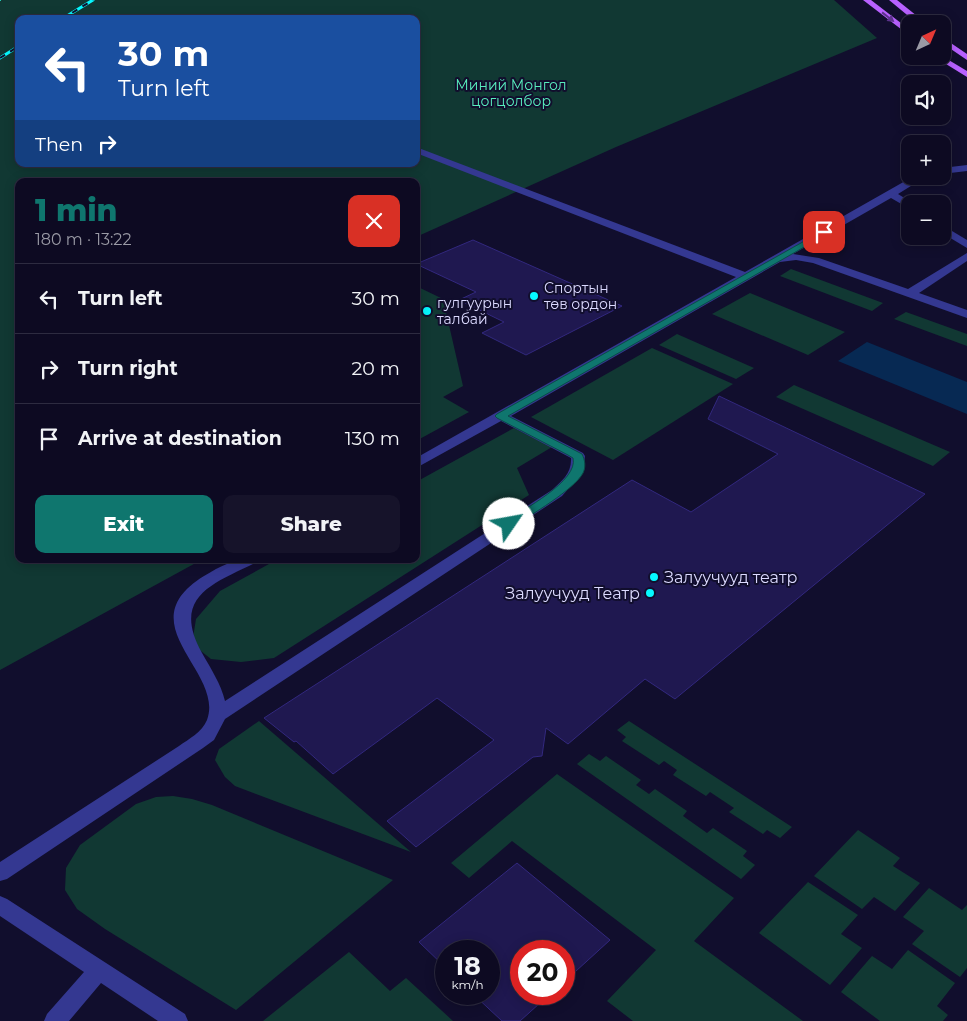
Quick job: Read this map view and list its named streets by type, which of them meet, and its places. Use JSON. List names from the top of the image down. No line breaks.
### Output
{"parks":["Миний Монгол цогцолбор"],"places":["Спортын төв ордон","гулгуурын талбай","Залуучууд театр","Залуучууд Театр"],"north":"top right","page":{"map_buttons":["+","−"],"turn":["30 m","Turn left"],"then":"Then","heading":["1 min","180 m · 13:22"],"list":[{"name":"Turn left","value":"30 m"},{"name":"Turn right","value":"20 m"},{"name":"Arrive at destination","value":"130 m"}],"buttons":["Exit","Share"],"speed":"18 km/h","limit":"20"}}
